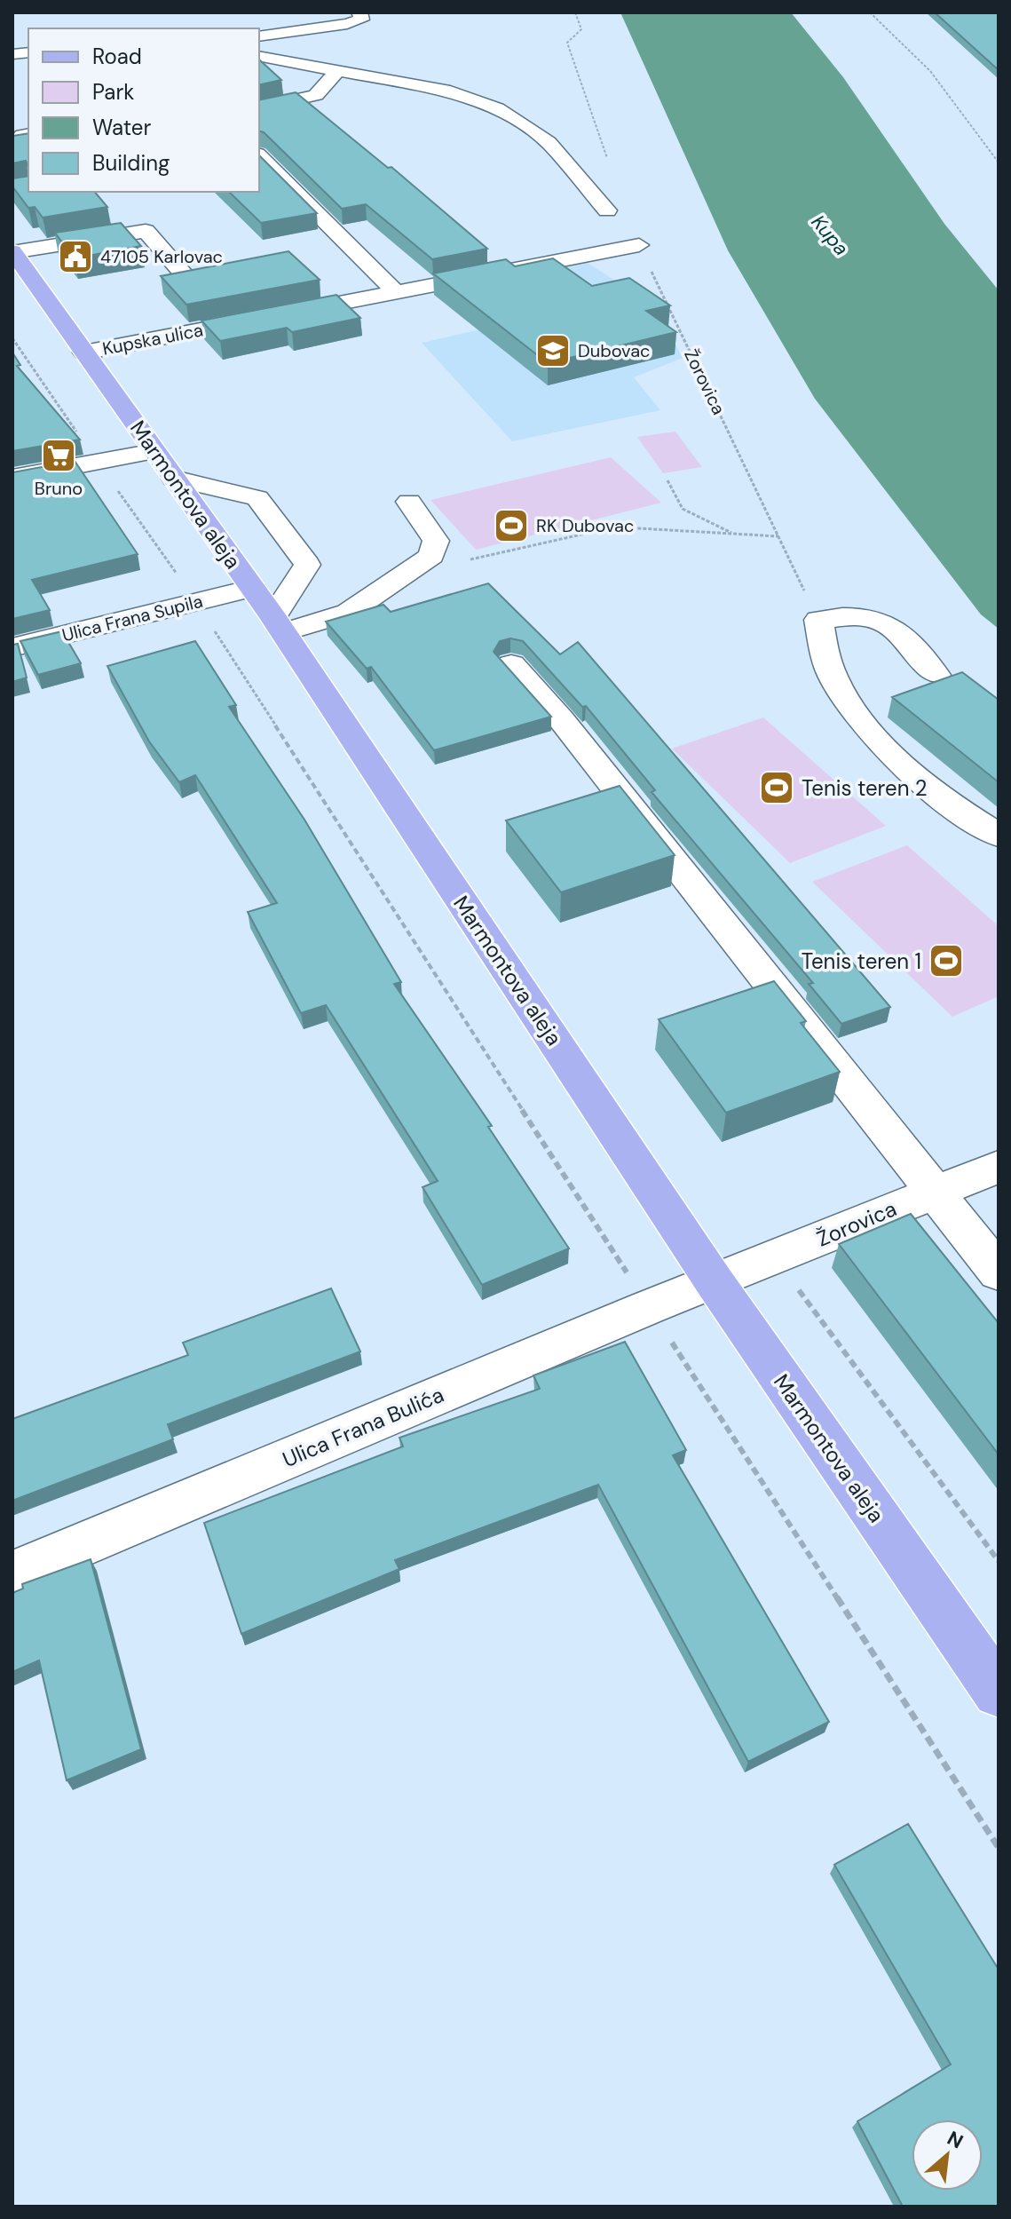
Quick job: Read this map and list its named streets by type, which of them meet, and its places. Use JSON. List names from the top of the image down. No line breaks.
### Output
{"streets":{"main road":["Marmontova aleja"],"street":["Kupska ulica","Žorovica","Ulica Frana Supila","Ulica Frana Bulića"]},"crossings":[["Kupska ulica","Žorovica"],["Kupska ulica","Marmontova aleja"],["Žorovica","Marmontova aleja"],["Žorovica","Ulica Frana Bulića"],["Marmontova aleja","Ulica Frana Supila"],["Marmontova aleja","Ulica Frana Bulića"]],"water":["Kupa"],"places":{"public building":["47105 Karlovac"],"school or university":["Dubovac"],"supermarket":["Bruno"],"sports":["RK Dubovac","Tenis teren 2","Tenis teren 1"]},"legend":["Road","Park","Water","Building"],"north":"top right"}
